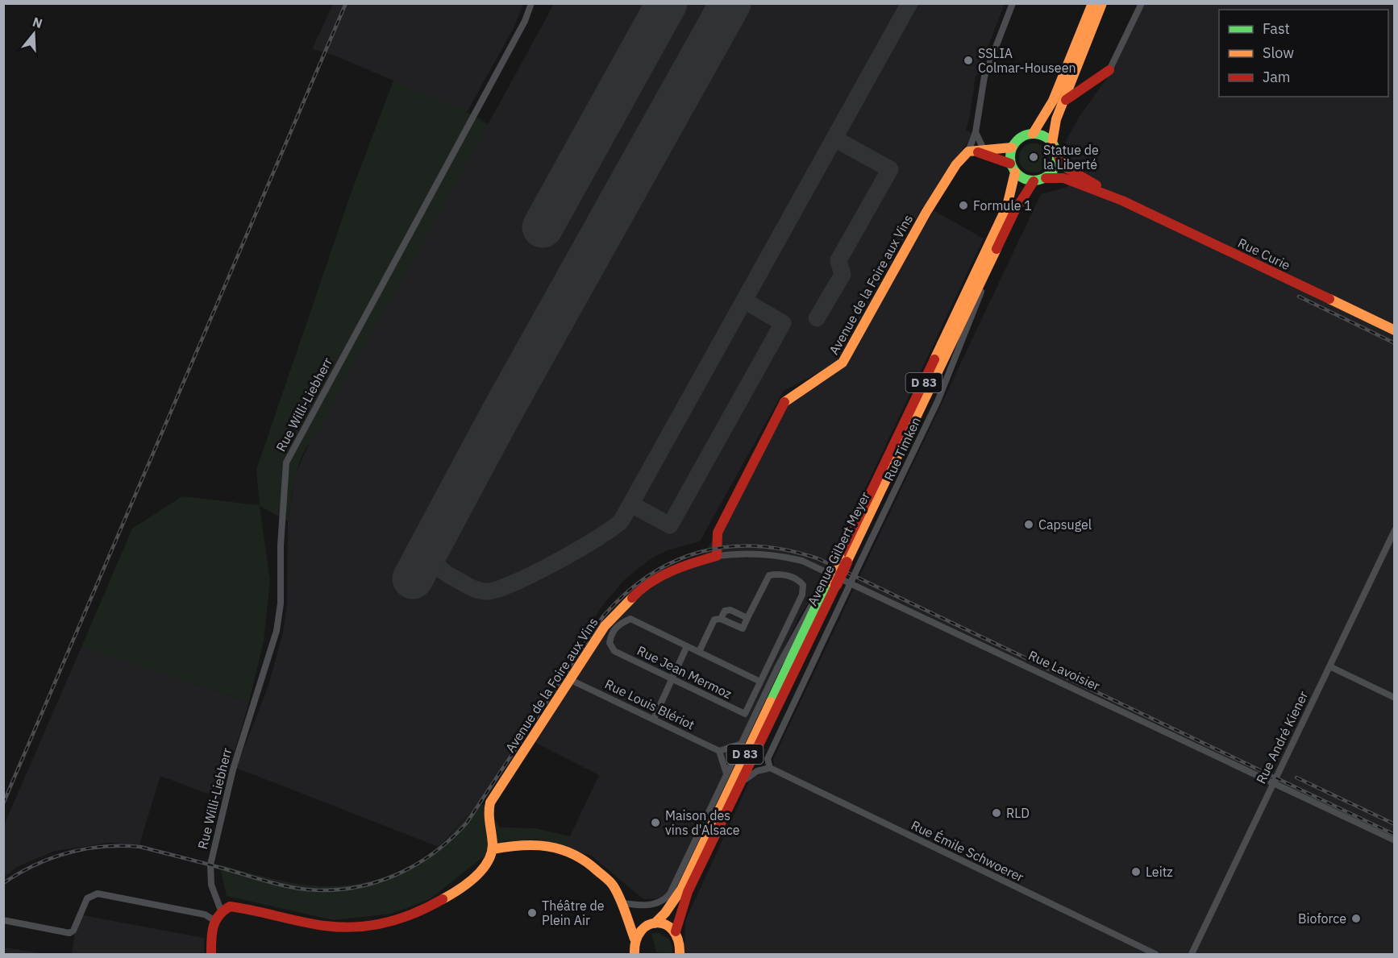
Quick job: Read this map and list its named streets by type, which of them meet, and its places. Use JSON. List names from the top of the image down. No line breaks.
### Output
{"streets":{"main road":["Rue Curie","Avenue de la Foire aux Vins","D 83","Avenue Gilbert Meyer"],"street":["Rue Willi-Liebherr","Rue Timken","Rue Lavoisier","Rue Jean Mermoz","Rue Louis Blériot","Rue André Kiener","Rue Émile Schwoerer"]},"crossings":[["Rue Curie","Avenue Gilbert Meyer"],["Avenue de la Foire aux Vins","Rue Lavoisier"],["Avenue de la Foire aux Vins","Rue Louis Blériot"],["Rue Timken","Avenue Gilbert Meyer"],["Rue Timken","Rue Émile Schwoerer"],["Rue Lavoisier","Rue André Kiener"]],"places":["SSLIA Colmar-Houseen","Statue de la Liberté","Formule 1","Capsugel","RLD","Maison des vins d'Alsace","Leitz","Théâtre de Plein Air","Bioforce"],"legend":["Fast","Slow","Jam"],"north":"top"}
